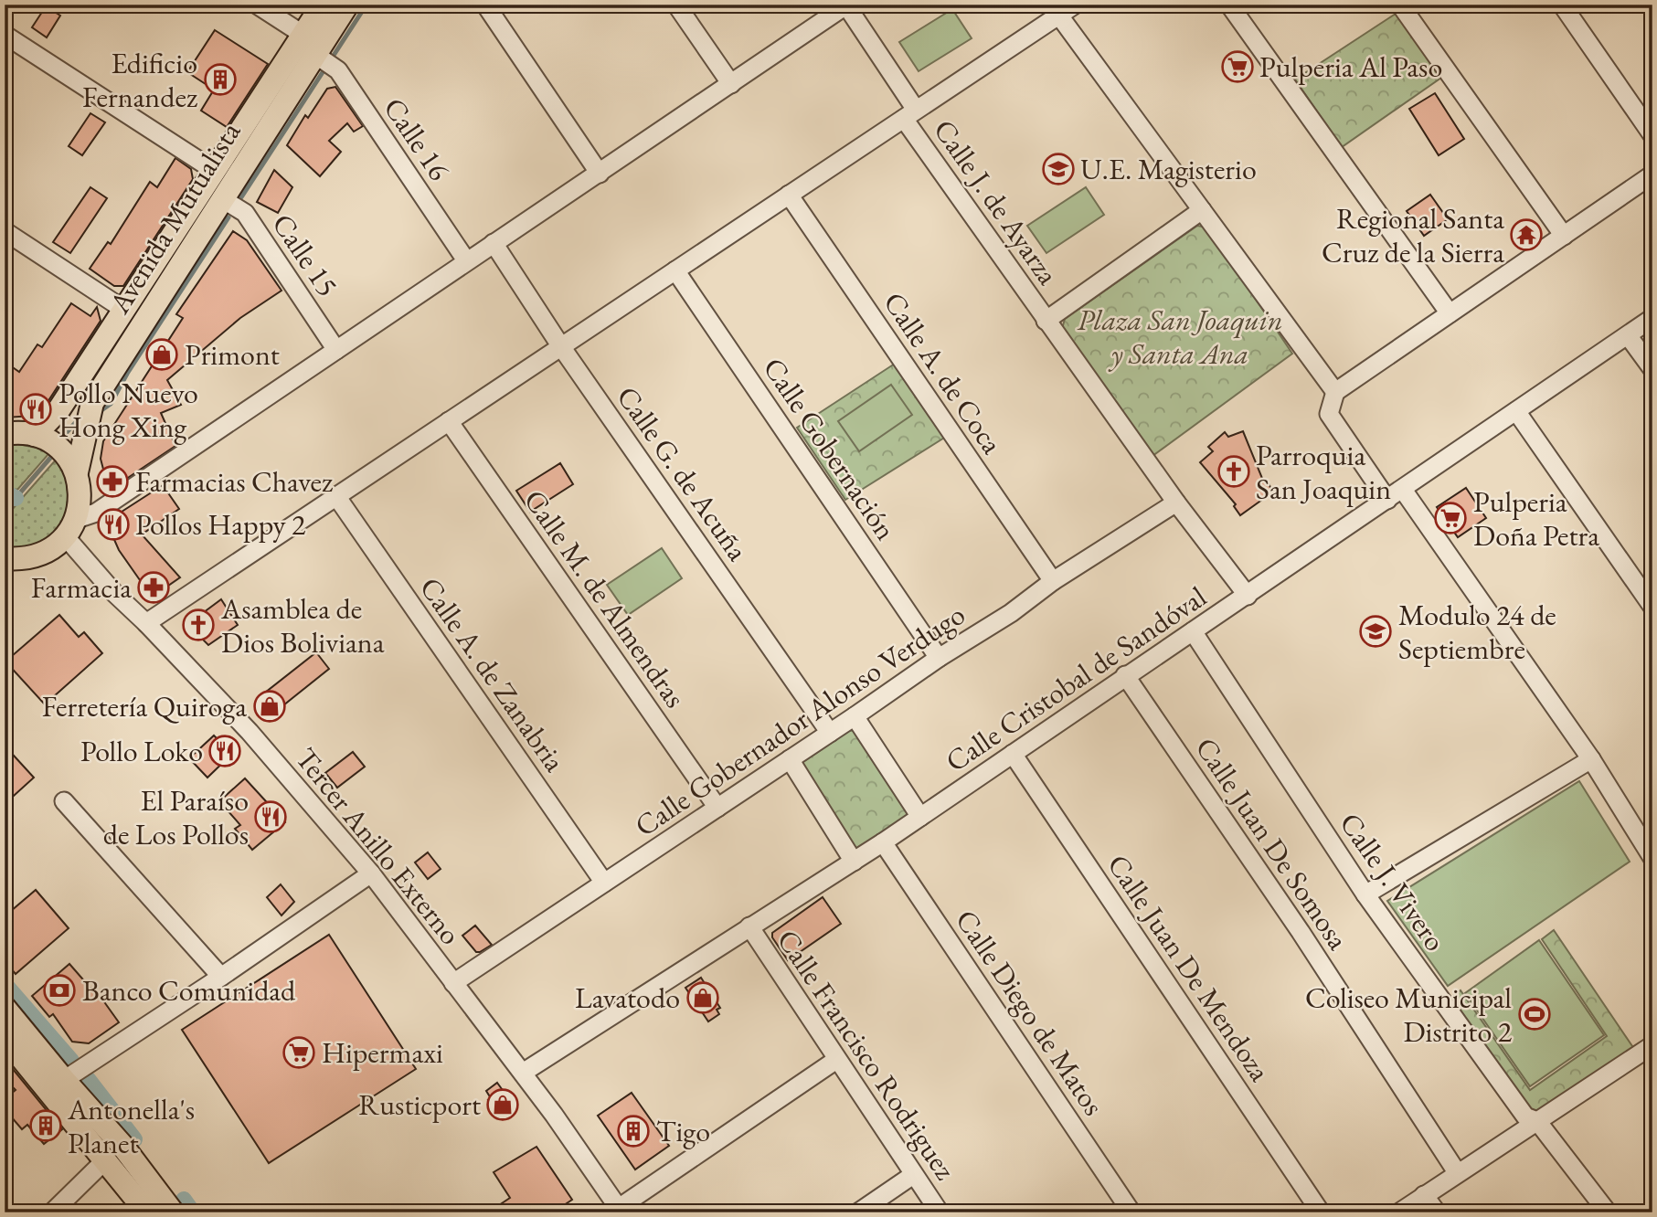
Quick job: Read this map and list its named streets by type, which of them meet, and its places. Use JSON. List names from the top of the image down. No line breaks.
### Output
{"streets":{"main road":["Avenida Mutualista"],"street":["Calle 16","Calle J. de Ayarza","Calle 15","Calle A. de Coca","Calle Gobernación","Calle G. de Acuña","Calle M. de Almendras","Calle A. de Zanabria","Calle Cristobal de Sandóval","Calle Gobernador Alonso Verdugo","Calle Juan De Somosa","Tercer Anillo Externo","Calle J. Vivero","Calle Juan De Mendoza","Calle Diego de Matos","Calle Francisco Rodriguez"]},"crossings":[["Calle 16","Avenida Mutualista"],["Calle J. de Ayarza","Calle Cristobal de Sandóval"],["Calle J. de Ayarza","Calle Gobernador Alonso Verdugo"],["Avenida Mutualista","Calle 15"],["Calle A. de Coca","Calle Gobernador Alonso Verdugo"],["Calle Gobernación","Calle Gobernador Alonso Verdugo"],["Calle G. de Acuña","Calle Gobernador Alonso Verdugo"],["Calle M. de Almendras","Calle Gobernador Alonso Verdugo"],["Calle A. de Zanabria","Calle Gobernador Alonso Verdugo"],["Calle Cristobal de Sandóval","Calle Juan De Somosa"],["Calle Cristobal de Sandóval","Tercer Anillo Externo"],["Calle Cristobal de Sandóval","Calle J. Vivero"],["Calle Cristobal de Sandóval","Calle Juan De Mendoza"],["Calle Cristobal de Sandóval","Calle Diego de Matos"],["Calle Cristobal de Sandóval","Calle Francisco Rodriguez"],["Calle Gobernador Alonso Verdugo","Tercer Anillo Externo"]],"parks":["Plaza San Joaquin y Santa Ana"],"places":{"supermarket":["Pulperia Al Paso","Pulperia Doña Petra","Hipermaxi"],"building":["Edificio Fernandez","Antonella's Planet","Tigo"],"school or university":["U.E. Magisterio","Modulo 24 de Septiembre"],"temple":["Regional Santa Cruz de la Sierra"],"shop":["Primont","Ferretería Quiroga","Lavatodo","Rusticport"],"restaurant":["Pollo Nuevo Hong Xing","Pollos Happy 2","Pollo Loko","El Paraíso de Los Pollos"],"church":["Parroquia San Joaquin","Asamblea de Dios Boliviana"],"pharmacy":["Farmacias Chavez","Farmacia"],"bank":["Banco Comunidad"],"sports":["Coliseo Municipal Distrito 2"]}}
